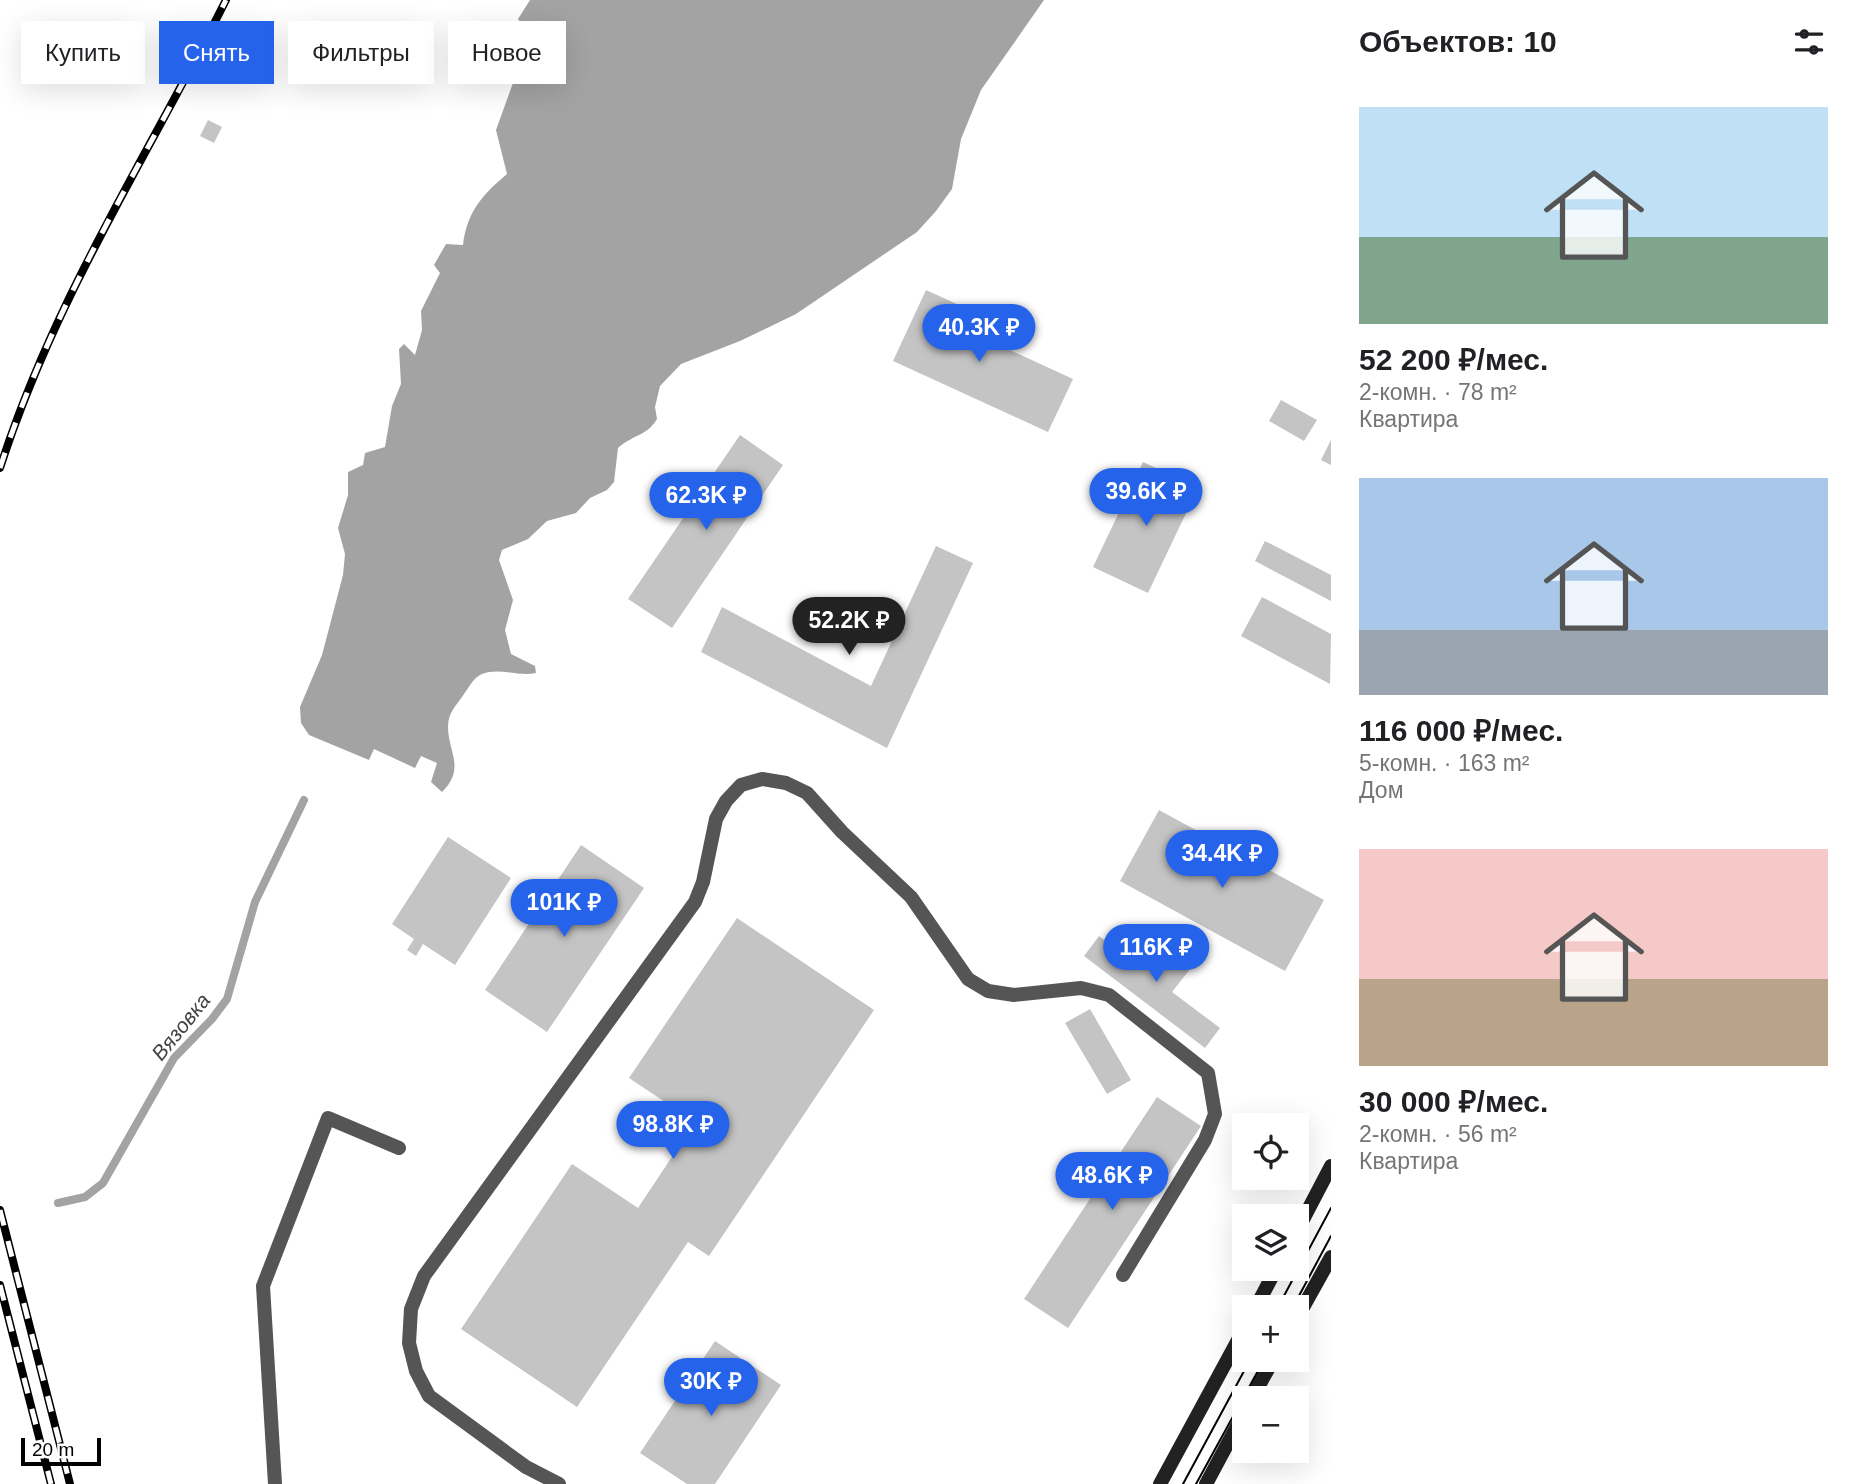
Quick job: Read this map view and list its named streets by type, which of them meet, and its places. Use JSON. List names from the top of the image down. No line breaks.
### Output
{"water":["Вязовка"],"scale_bar":"20 m","page":{"heading":"Объектов: 10","chip":["Купить","Снять","Фильтры","Новое"],"list":[{"name":"52 200 ₽/мес.","note":"2-комн. · 78 m² · Квартира"},{"name":"116 000 ₽/мес.","note":"5-комн. · 163 m² · Дом"},{"name":"30 000 ₽/мес.","note":"2-комн. · 56 m² · Квартира"}],"price":["40.3K ₽","39.6K ₽","62.3K ₽","52.2K ₽","34.4K ₽","101K ₽","116K ₽","98.8K ₽","48.6K ₽","30K ₽"],"map_buttons":["+","−"],"scale":"20 m"}}
